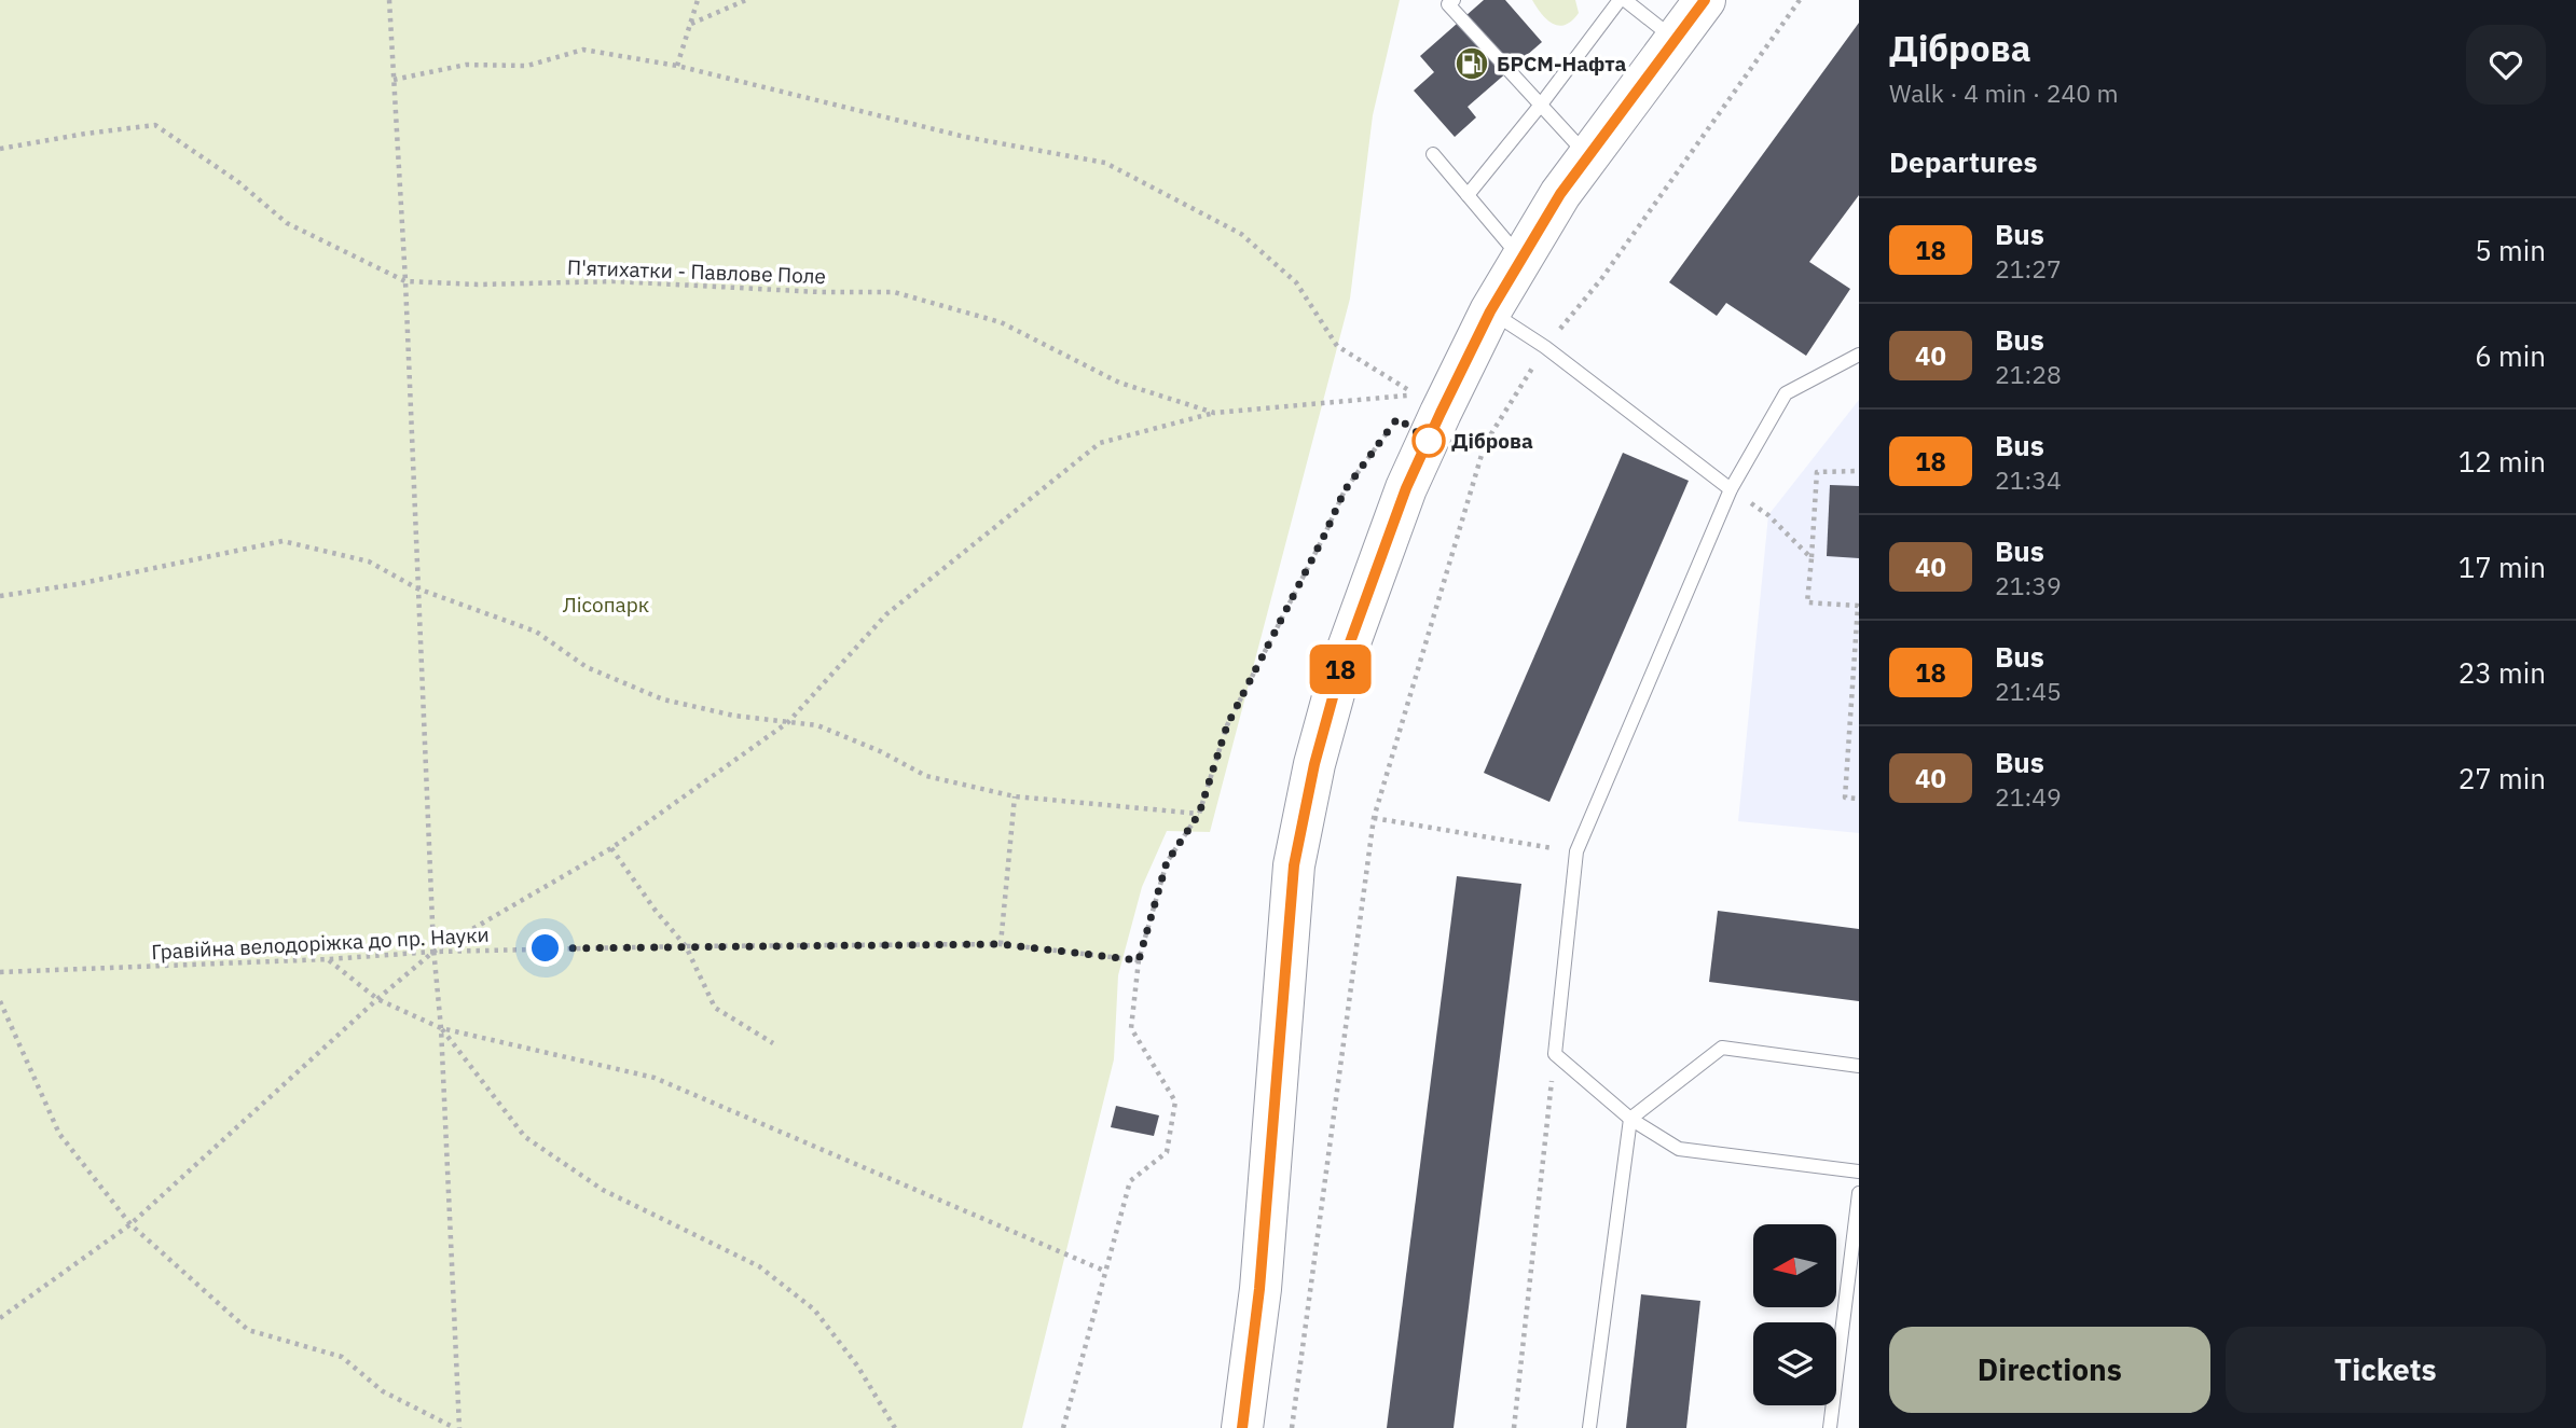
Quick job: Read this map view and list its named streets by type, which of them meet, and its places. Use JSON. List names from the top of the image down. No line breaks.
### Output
{"streets":{"path":["П'ятихатки - Павлове Поле","Гравійна велодоріжка до пр. Науки"]},"parks":["Лісопарк"],"places":{"fuel station":["БРСМ-Нафта"],"other":["Діброва"]},"lines":["bus line 18"],"north":"left","page":{"on_map":"18","heading":[["Діброва","Walk · 4 min · 240 m"],"Departures"],"list":[{"mark":"18","name":"Bus","note":"21:27","value":"5 min"},{"mark":"40","name":"Bus","note":"21:28","value":"6 min"},{"mark":"18","name":"Bus","note":"21:34","value":"12 min"},{"mark":"40","name":"Bus","note":"21:39","value":"17 min"},{"mark":"18","name":"Bus","note":"21:45","value":"23 min"},{"mark":"40","name":"Bus","note":"21:49","value":"27 min"}],"buttons":["Directions","Tickets"]}}
